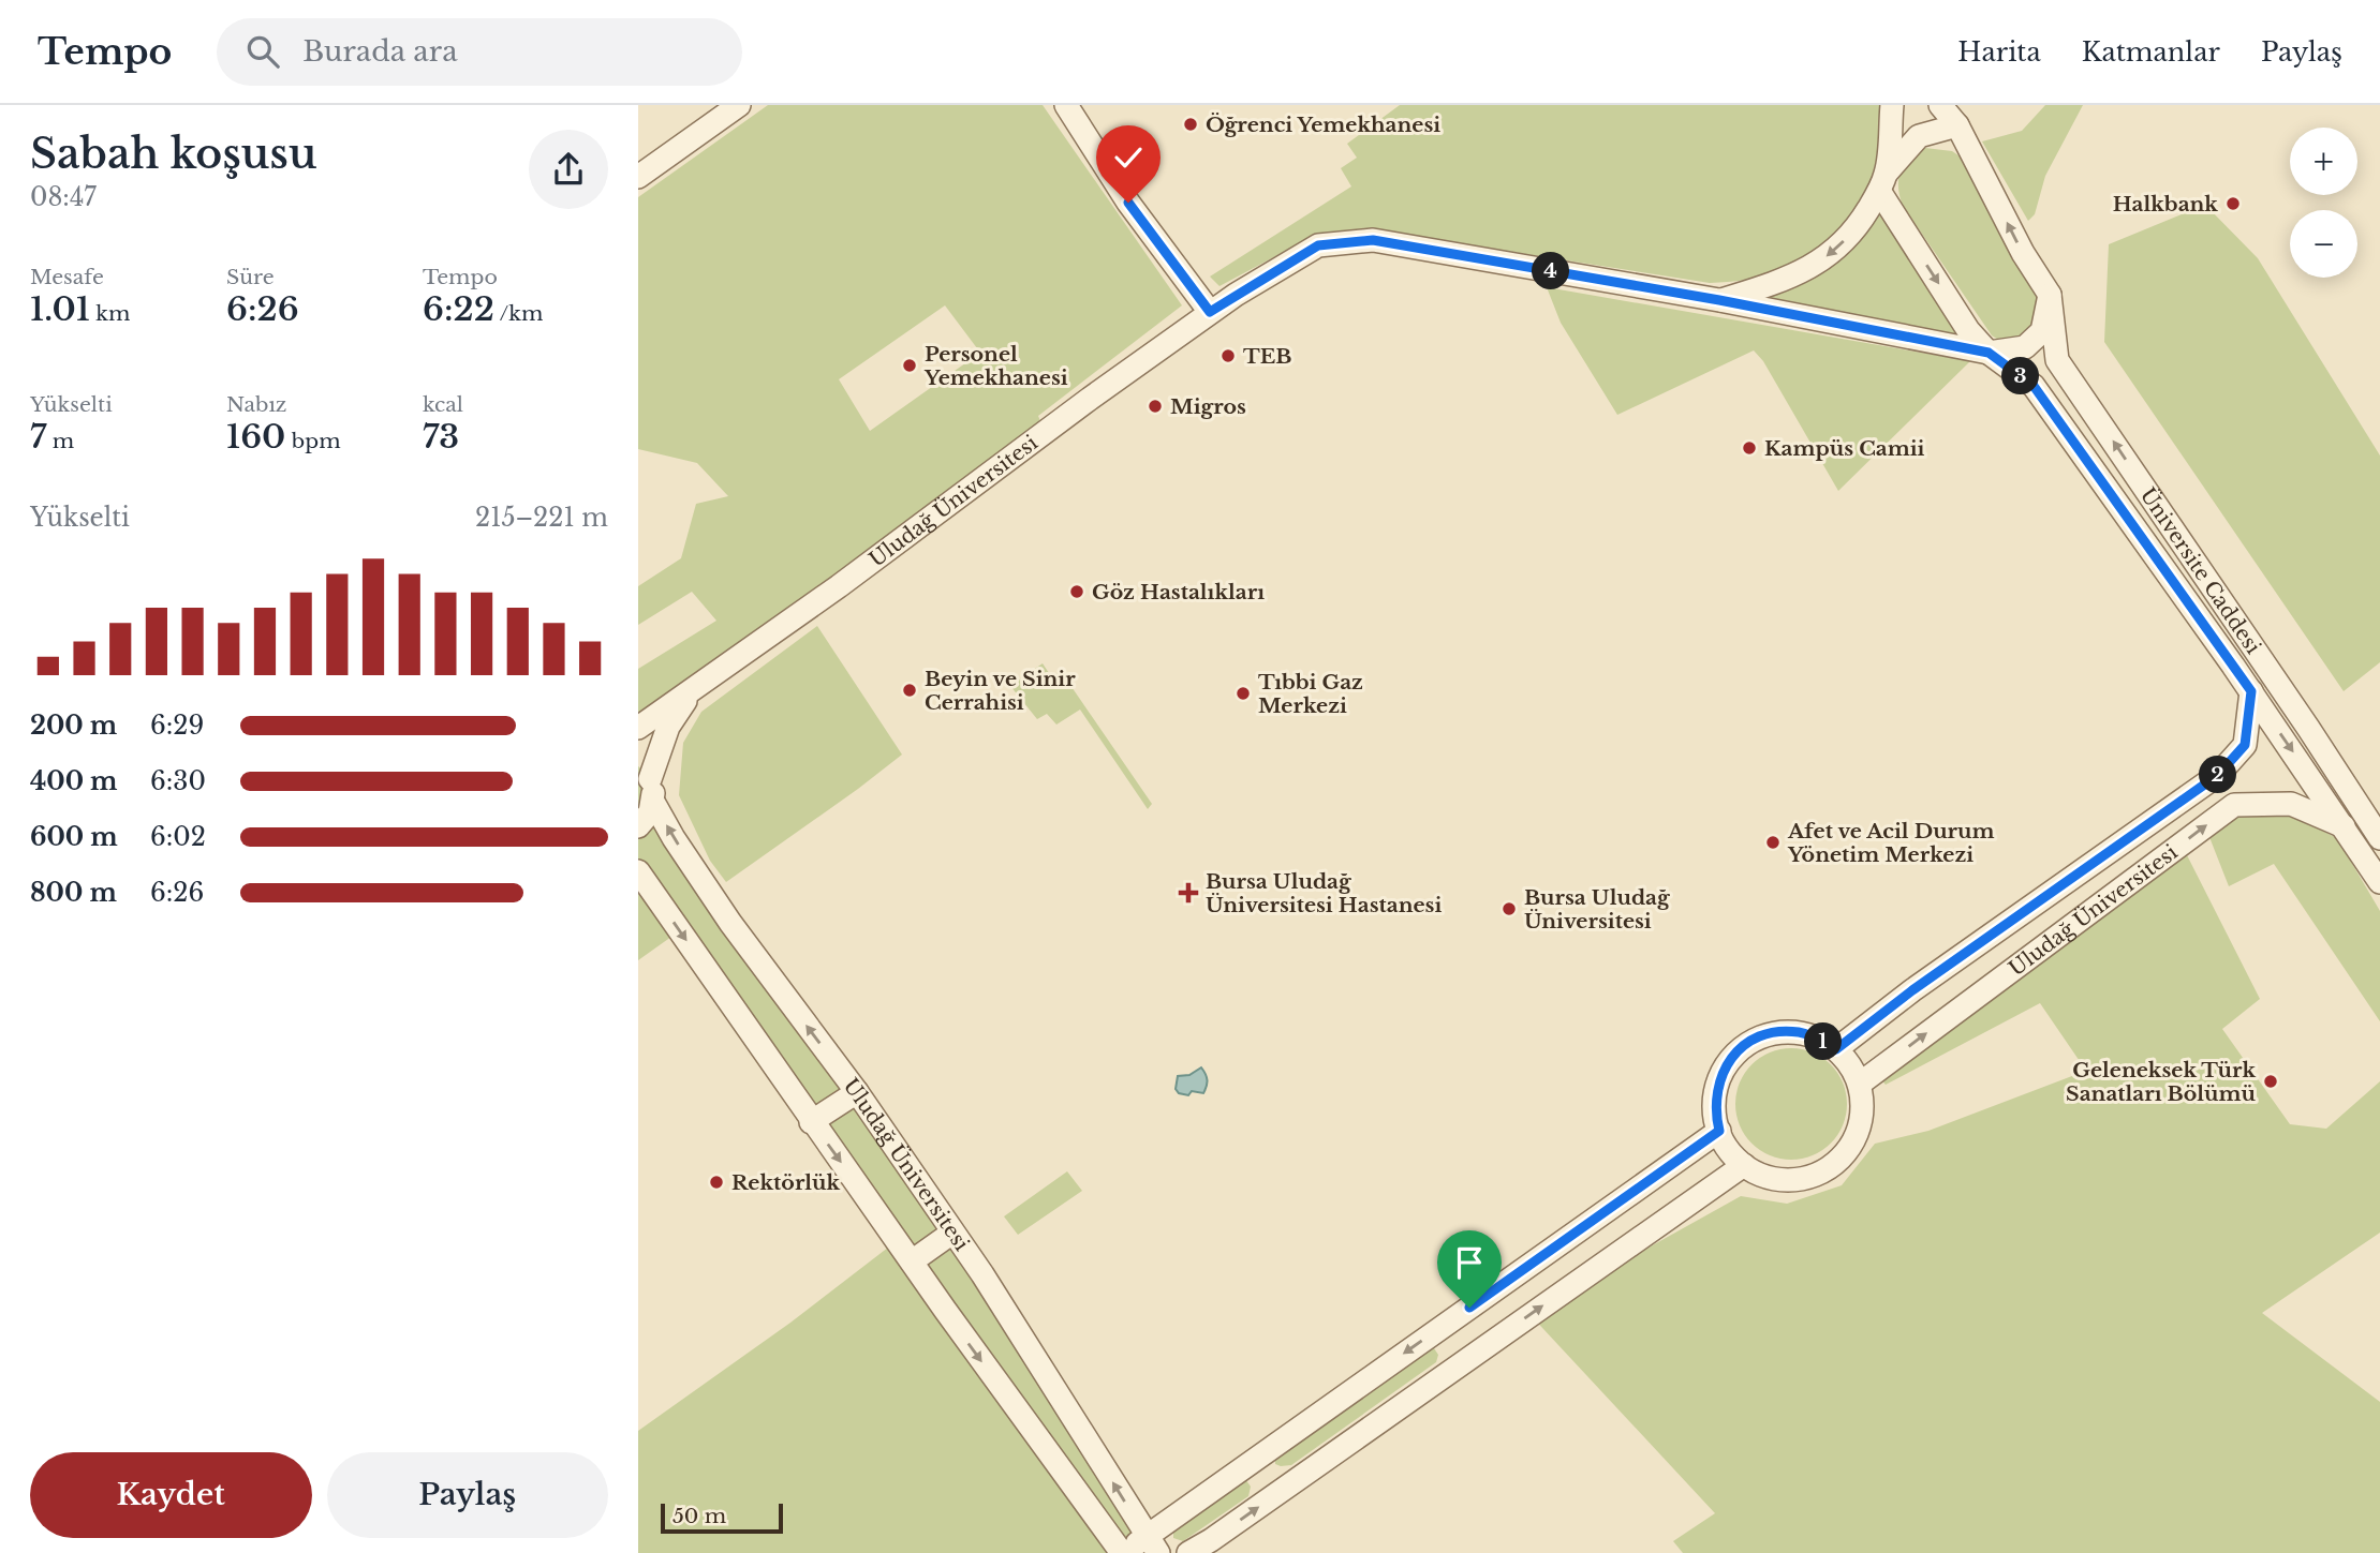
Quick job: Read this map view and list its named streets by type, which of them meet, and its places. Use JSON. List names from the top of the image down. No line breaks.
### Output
{"streets":{"street":["Uludağ Üniversitesi","Üniversite Caddesi"]},"crossings":[["Uludağ Üniversitesi","Üniversite Caddesi"]],"places":{"other":["Öğrenci Yemekhanesi","Halkbank","TEB","Personel Yemekhanesi","Migros","Kampüs Camii","Göz Hastalıkları","Beyin ve Sinir Cerrahisi","Tıbbi Gaz Merkezi","Afet ve Acil Durum Yönetim Merkezi","Bursa Uludağ Üniversitesi","Geleneksek Türk Sanatları Bölümü","Rektörlük"],"health":["Bursa Uludağ Üniversitesi Hastanesi"]},"scale_bar":"50 m","page":{"header":"Tempo","search":"Burada ara","nav":["Harita","Katmanlar","Paylaş"],"heading":["Sabah koşusu","08:47"],"map_buttons":["+","−"],"stats":[["Mesafe","1.01 km"],["Süre","6:26"],["Tempo","6:22 /km"],["Yükselti","7 m"],["Nabız","160 bpm"],["kcal","73"]],"pins":["4","3","2","1"],"chart":["Yükselti","215–221 m"],"list":[{"name":"200 m","note":"6:29"},{"name":"400 m","note":"6:30"},{"name":"600 m","note":"6:02"},{"name":"800 m","note":"6:26"}],"buttons":["Kaydet","Paylaş"],"scale":"50 m"}}
